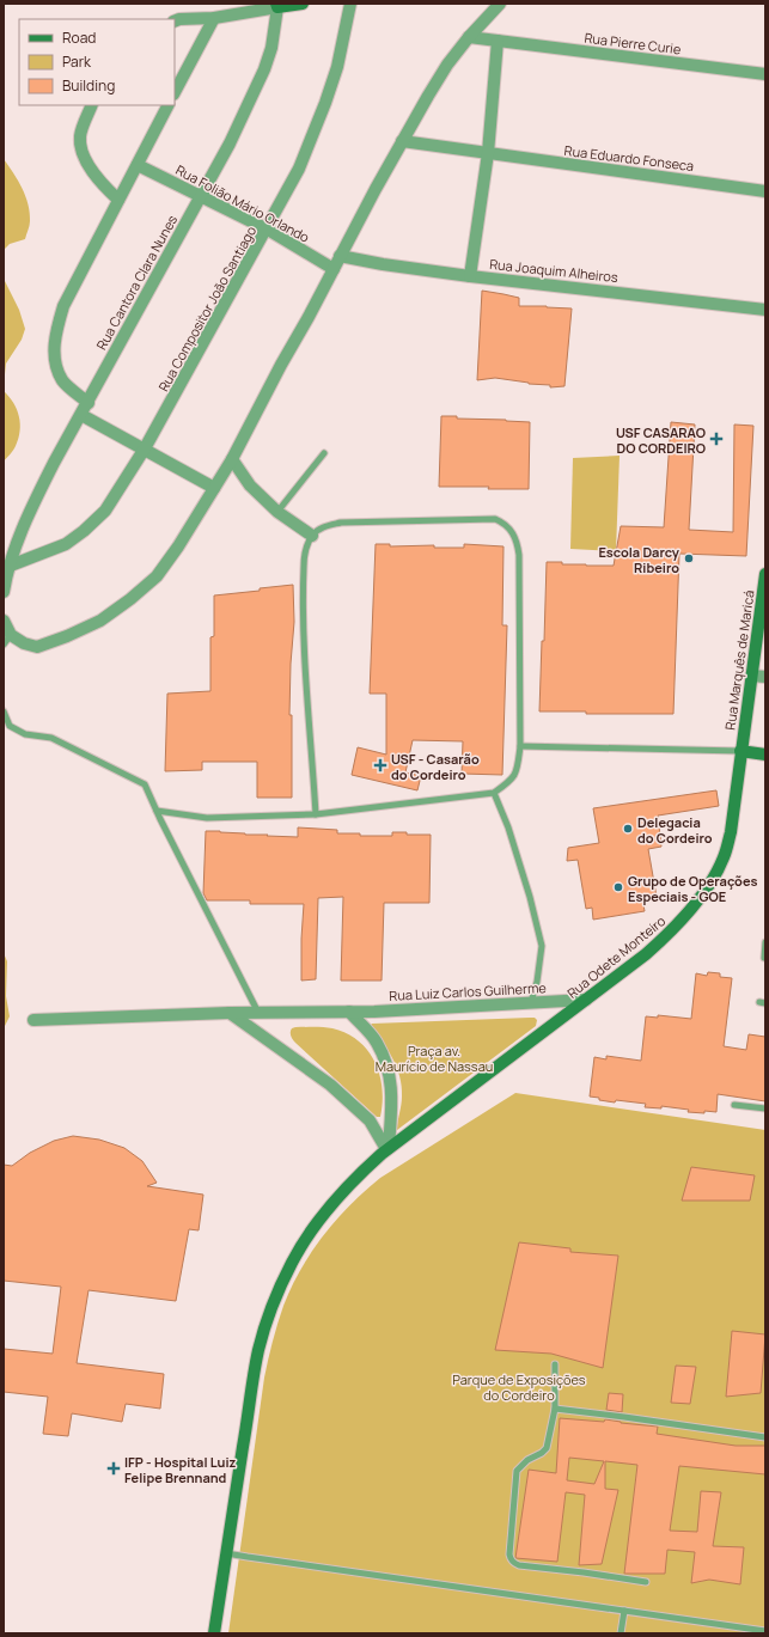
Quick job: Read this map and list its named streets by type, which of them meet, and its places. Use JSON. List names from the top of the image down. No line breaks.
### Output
{"streets":{"main road":["Rua Marquês de Maricá","Rua Odete Monteiro"],"street":["Rua Pierre Curie","Rua Eduardo Fonseca","Rua Folião Mário Orlando","Rua Joaquim Alheiros","Rua Cantora Clara Nunes","Rua Compositor João Santiago","Rua Luiz Carlos Guilherme"]},"crossings":[["Rua Folião Mário Orlando","Rua Cantora Clara Nunes"],["Rua Folião Mário Orlando","Rua Compositor João Santiago"],["Rua Cantora Clara Nunes","Rua Compositor João Santiago"],["Rua Marquês de Maricá","Rua Odete Monteiro"],["Rua Odete Monteiro","Rua Luiz Carlos Guilherme"]],"parks":["Praça av. Maurício de Nassau","Parque de Exposições do Cordeiro"],"places":{"health":["USF CASARAO DO CORDEIRO","USF - Casarão do Cordeiro","IFP - Hospital Luiz Felipe Brennand"],"other":["Escola Darcy Ribeiro","Delegacia do Cordeiro","Grupo de Operações Especiais - GOE"]},"legend":["Road","Park","Building"]}
